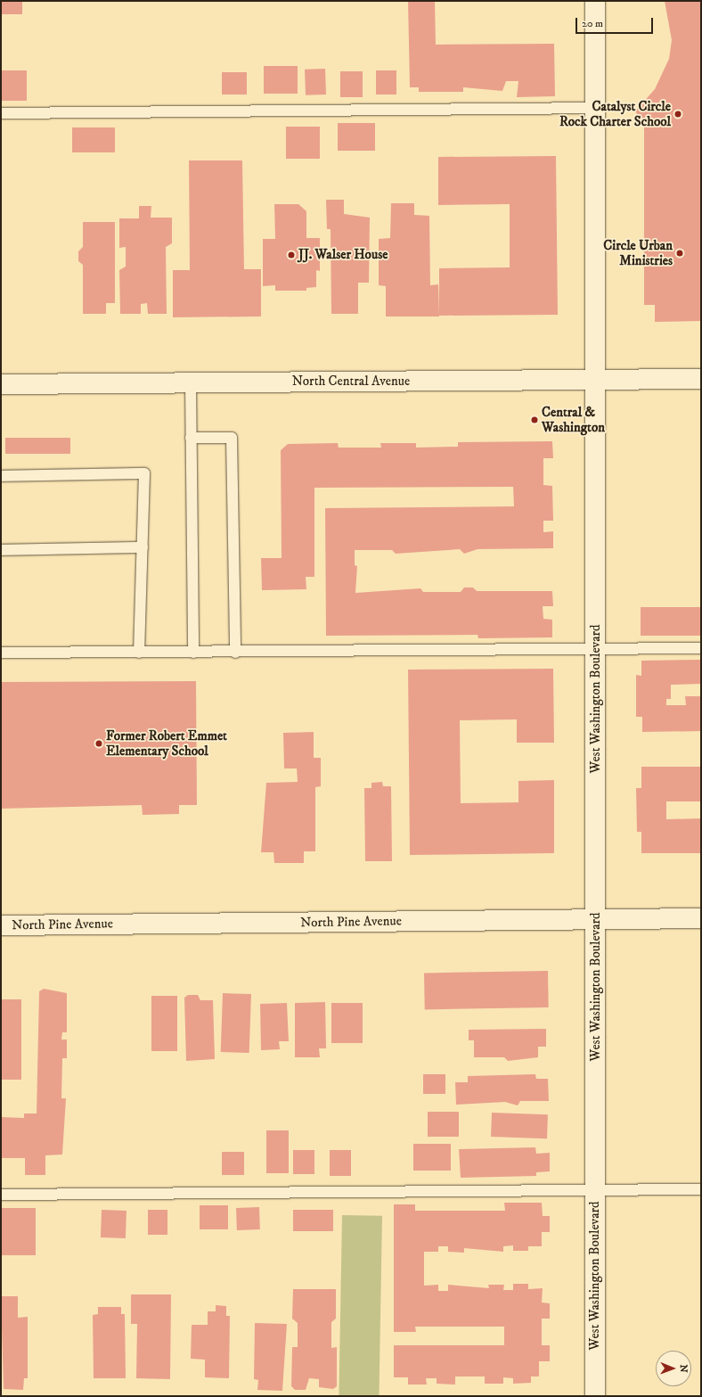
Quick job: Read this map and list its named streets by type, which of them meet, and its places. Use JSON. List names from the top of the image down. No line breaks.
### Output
{"streets":{"street":["North Central Avenue","West Washington Boulevard","North Pine Avenue"]},"crossings":[["North Central Avenue","West Washington Boulevard"],["West Washington Boulevard","North Pine Avenue"]],"places":["Catalyst Circle Rock Charter School","Circle Urban Ministries","JJ. Walser House","Central & Washington","Former Robert Emmet Elementary School"],"scale_bar":"20 m","north":"right"}
